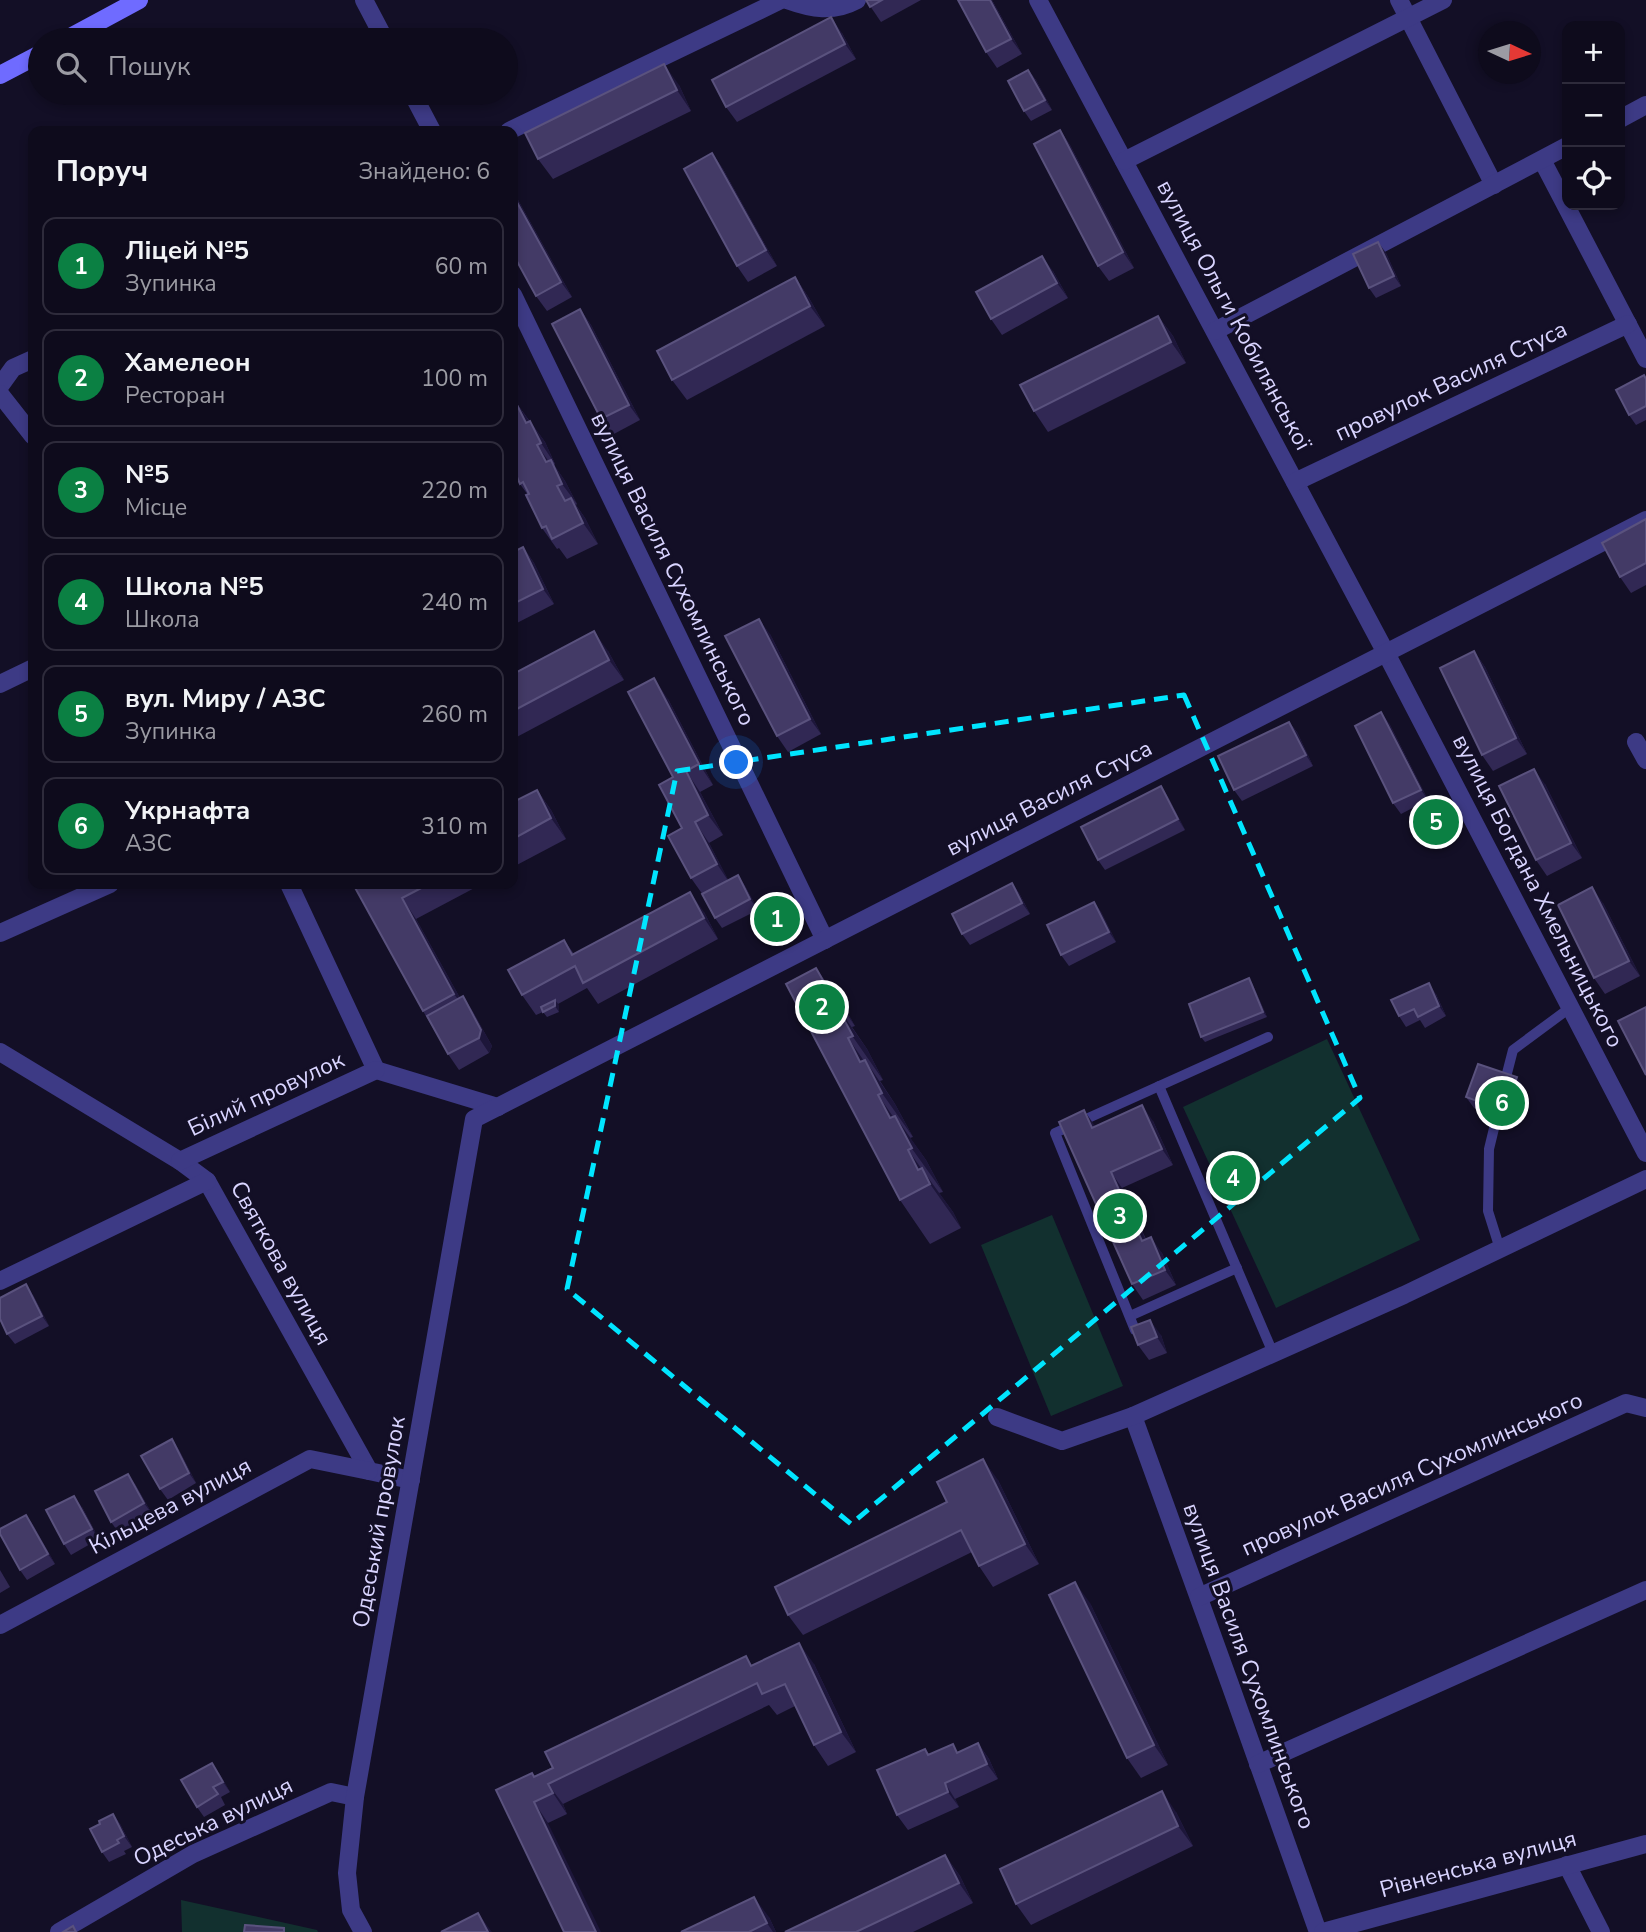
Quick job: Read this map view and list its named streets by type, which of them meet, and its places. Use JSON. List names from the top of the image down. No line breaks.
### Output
{"streets":{"street":["вулиця Ольги Кобилянської","провулок Василя Стуса","вулиця Василя Сухомлинського","вулиця Василя Стуса","вулиця Богдана Хмельницького","Білий провулок","Святкова вулиця","провулок Василя Сухомлинського","Кільцева вулиця","Одеський провулок","Одеська вулиця","Рівненська вулиця"]},"crossings":[["вулиця Ольги Кобилянської","провулок Василя Стуса"],["вулиця Ольги Кобилянської","вулиця Василя Стуса"],["вулиця Ольги Кобилянської","вулиця Богдана Хмельницького"],["вулиця Василя Сухомлинського","вулиця Василя Стуса"],["вулиця Василя Сухомлинського","провулок Василя Сухомлинського"],["вулиця Василя Сухомлинського","Рівненська вулиця"],["вулиця Василя Стуса","вулиця Богдана Хмельницького"],["вулиця Василя Стуса","Одеський провулок"],["Білий провулок","Святкова вулиця"],["Святкова вулиця","Кільцева вулиця"],["Одеський провулок","Одеська вулиця"]],"north":"right","page":{"map_buttons":["+","−"],"search":"Пошук","heading":["Поруч","Знайдено: 6"],"list":[{"mark":"1","name":"Ліцей №5","note":"Зупинка","value":"60 m"},{"mark":"2","name":"Хамелеон","note":"Ресторан","value":"100 m"},{"mark":"3","name":"№5","note":"Місце","value":"220 m"},{"mark":"4","name":"Школа №5","note":"Школа","value":"240 m"},{"mark":"5","name":"вул. Миру / АЗС","note":"Зупинка","value":"260 m"},{"mark":"6","name":"Укрнафта","note":"АЗС","value":"310 m"}],"pins":["5","1","2","6","4","3"]}}
